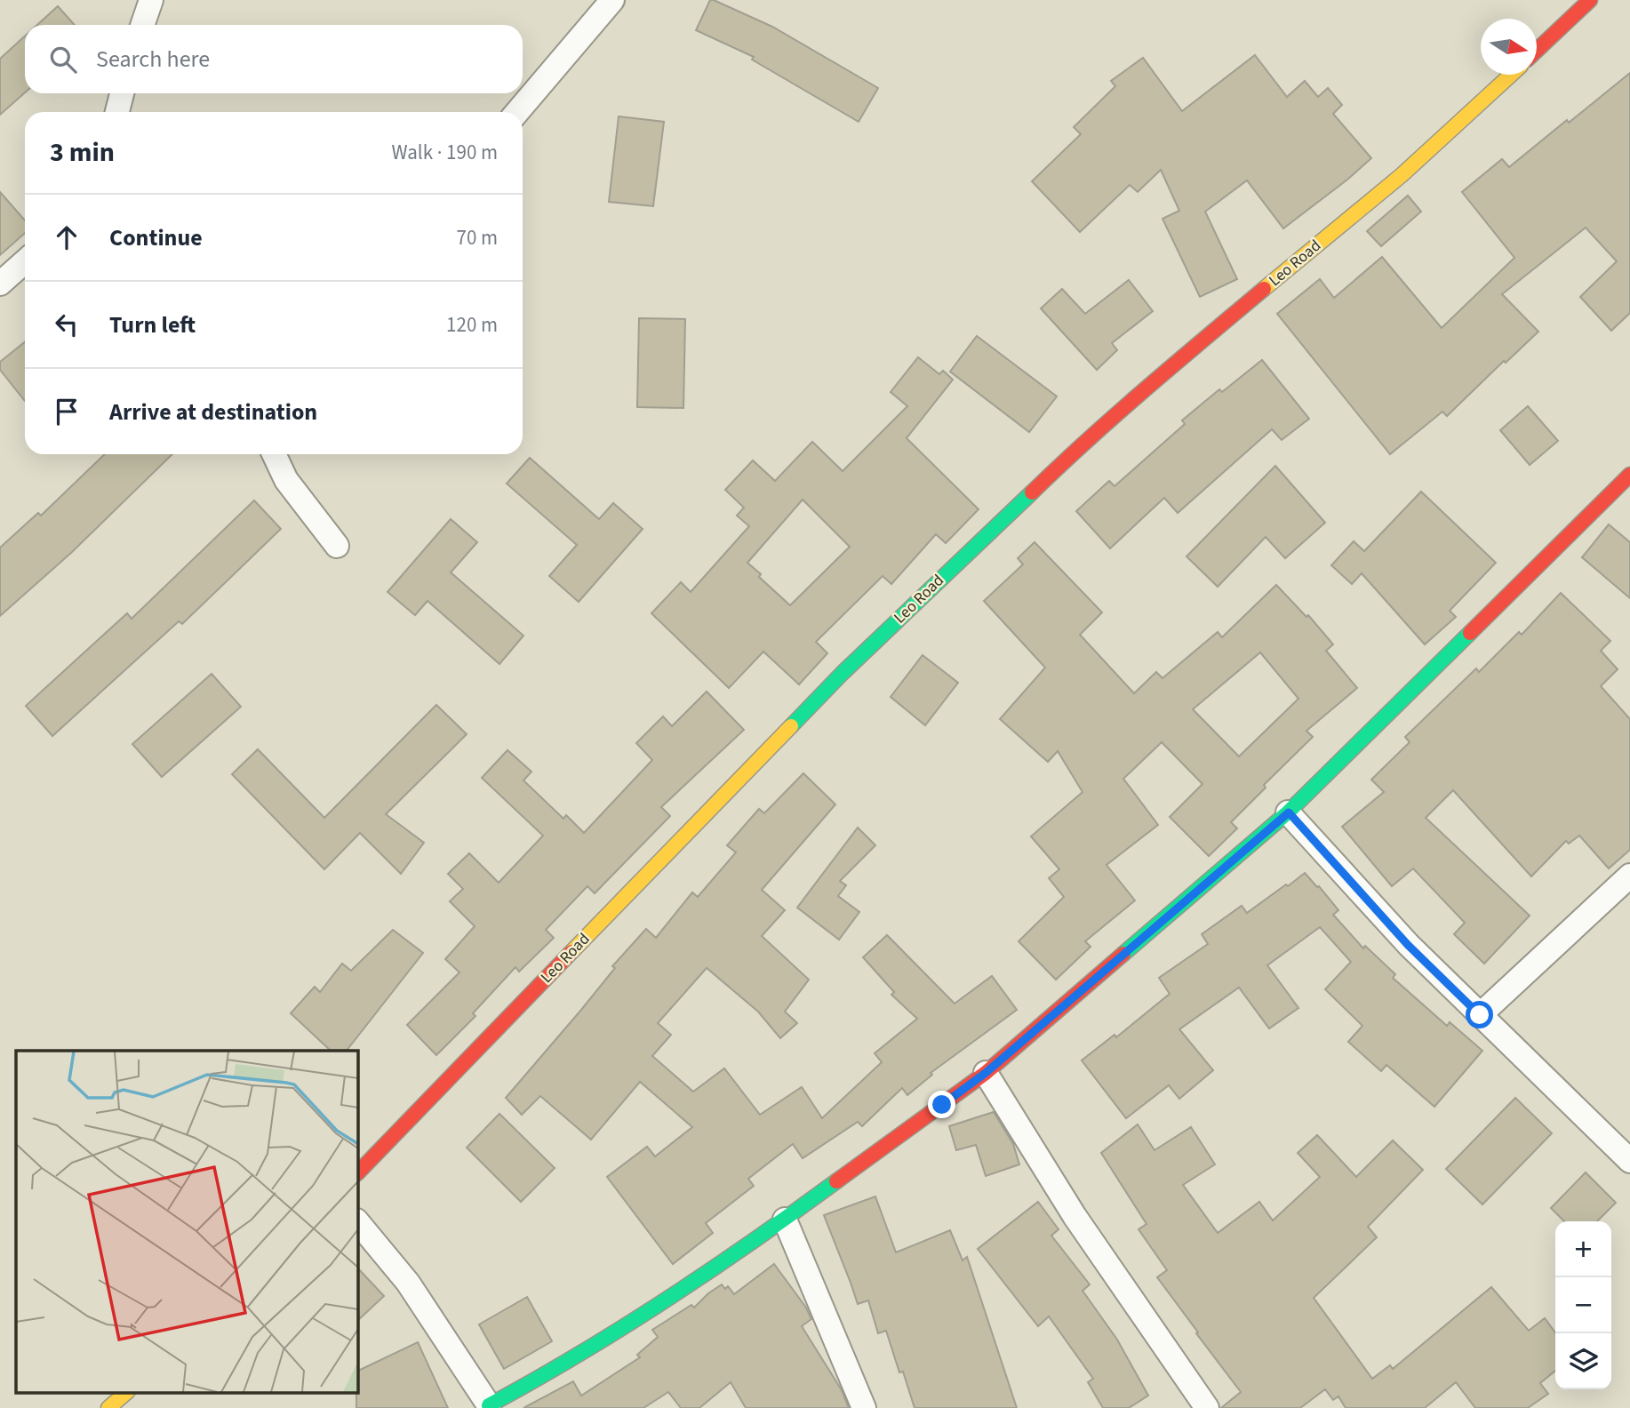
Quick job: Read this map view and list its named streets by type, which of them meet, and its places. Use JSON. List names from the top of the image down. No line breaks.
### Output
{"streets":{"street":["Leo Road"]},"north":"right","page":{"search":"Search here","heading":["3 min","Walk · 190 m"],"list":[["Continue","70 m"],["Turn left","120 m"],"Arrive at destination"],"map_buttons":["+","−"]}}
